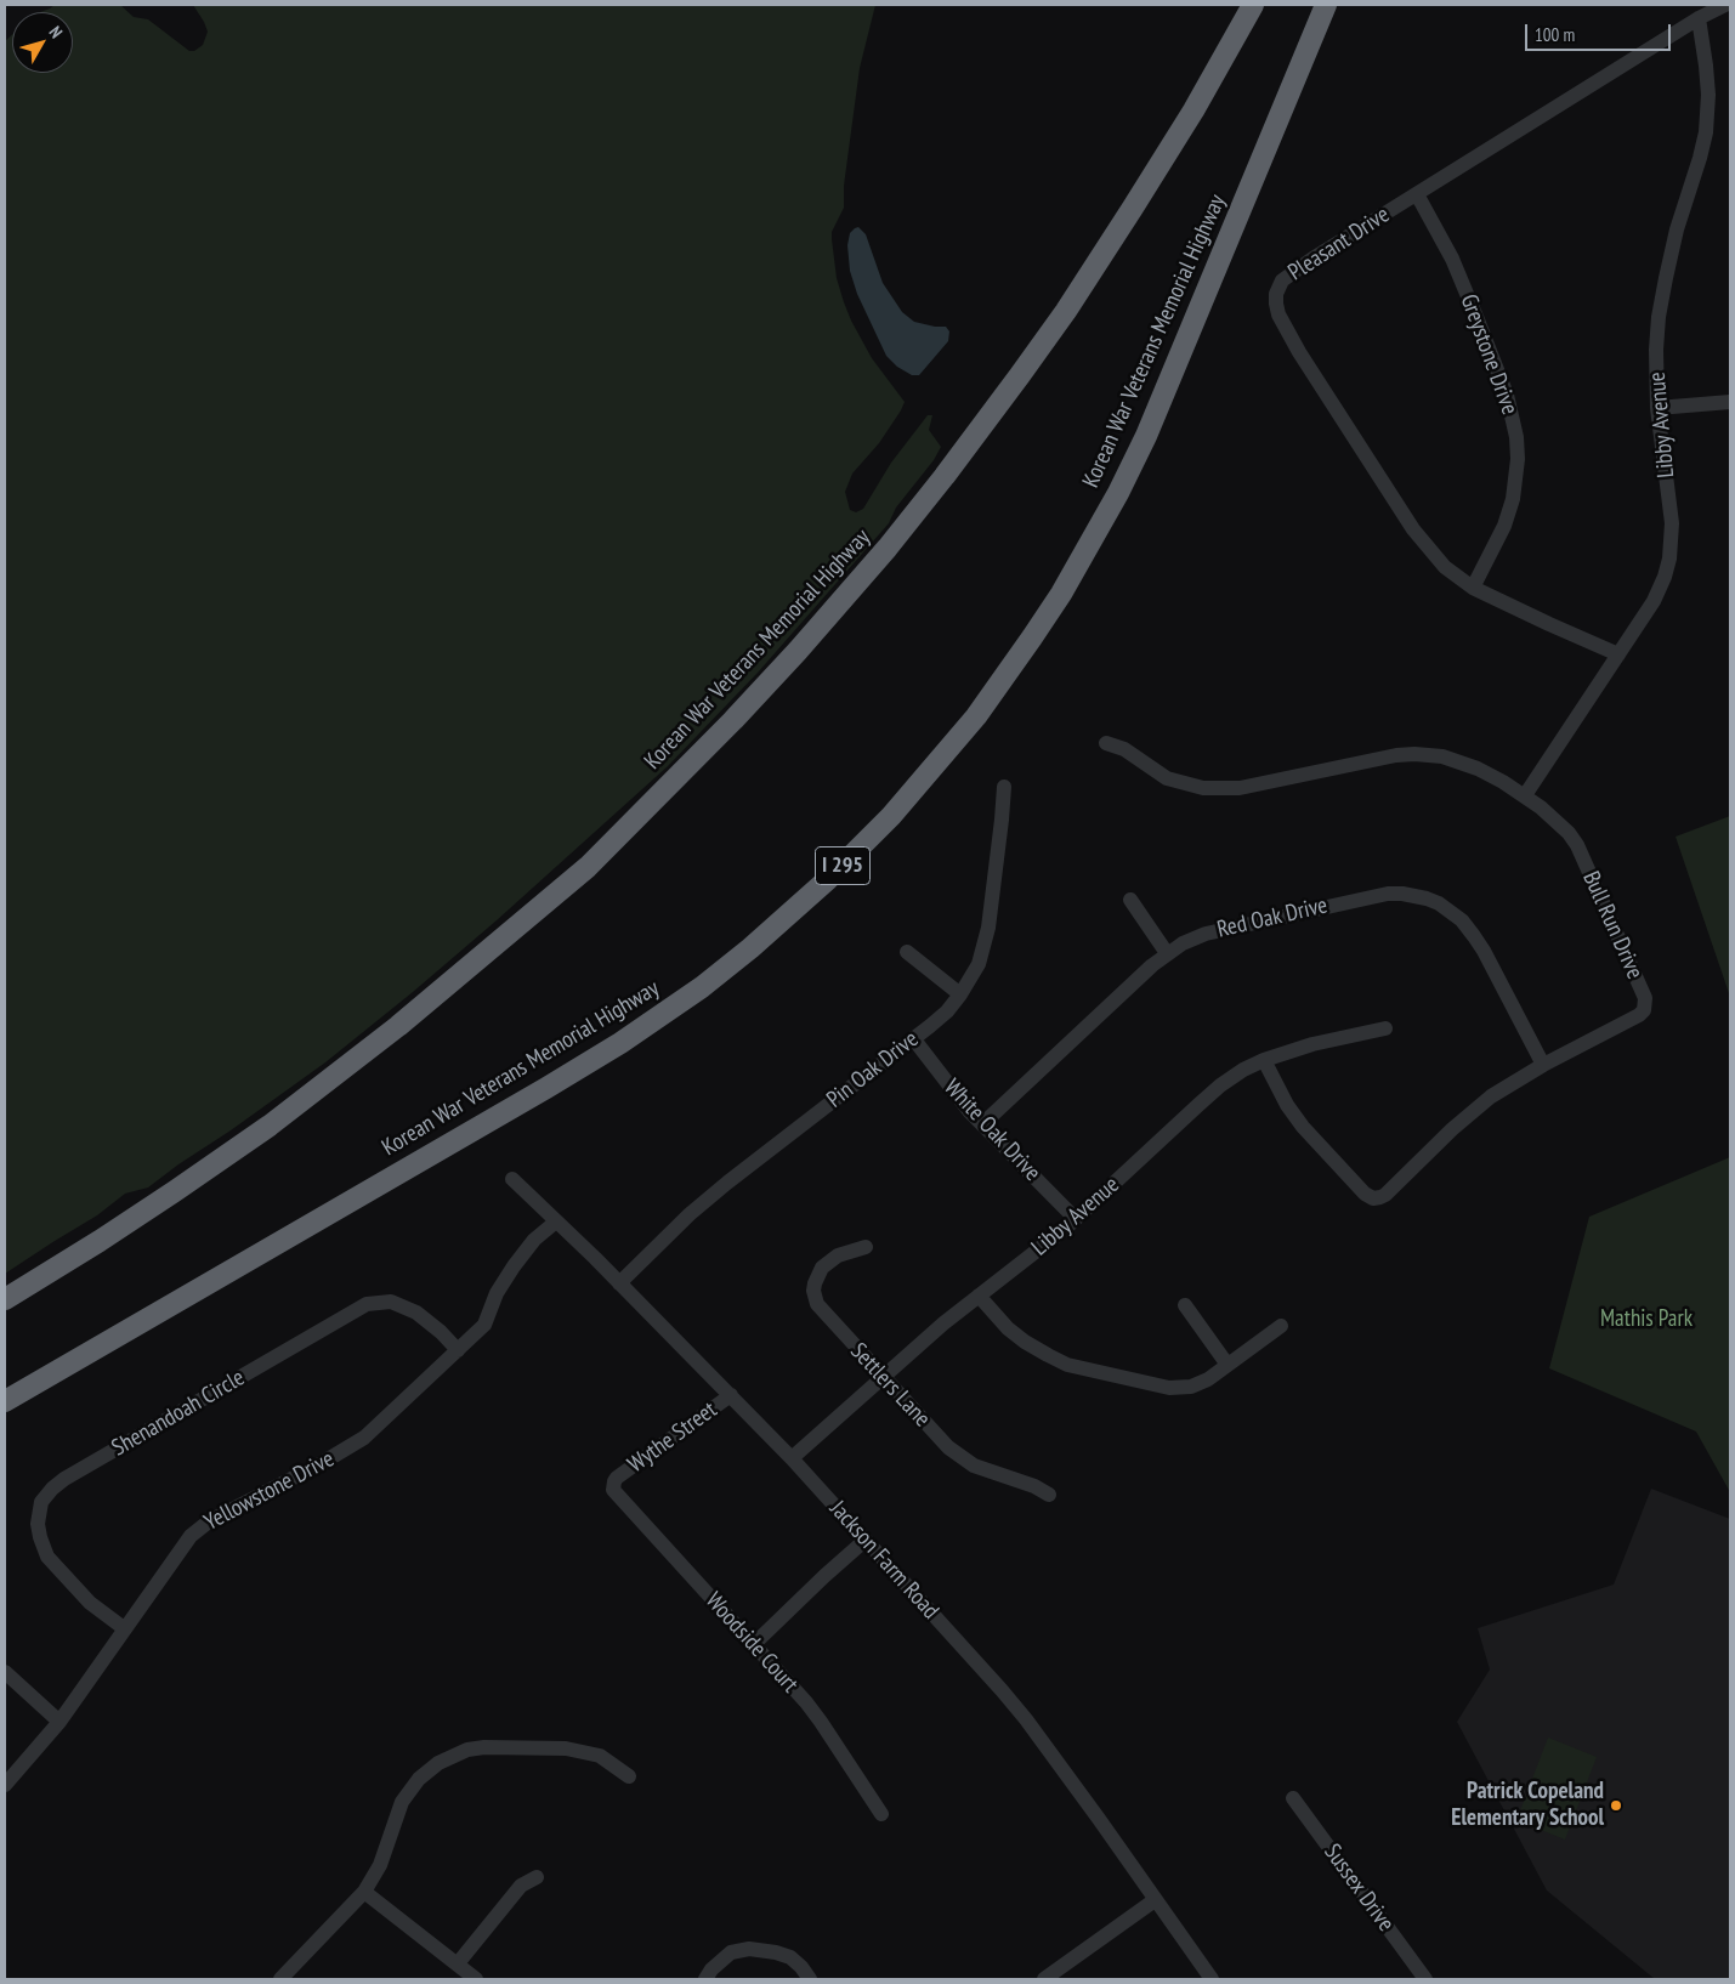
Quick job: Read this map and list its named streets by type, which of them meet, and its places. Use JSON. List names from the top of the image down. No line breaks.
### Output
{"streets":{"highway":["Korean War Veterans Memorial Highway","I 295"],"street":["Pleasant Drive","Greystone Drive","Libby Avenue","Red Oak Drive","Bull Run Drive","Pin Oak Drive","White Oak Drive","Settlers Lane","Shenandoah Circle","Wythe Street","Yellowstone Drive","Jackson Farm Road","Woodside Court","Sussex Drive"]},"crossings":[["Pleasant Drive","Greystone Drive"],["Pleasant Drive","Libby Avenue"],["Libby Avenue","Bull Run Drive"],["Libby Avenue","White Oak Drive"],["Libby Avenue","Settlers Lane"],["Libby Avenue","Jackson Farm Road"],["Red Oak Drive","Bull Run Drive"],["Red Oak Drive","White Oak Drive"],["Pin Oak Drive","White Oak Drive"],["Pin Oak Drive","Jackson Farm Road"],["Shenandoah Circle","Yellowstone Drive"],["Wythe Street","Jackson Farm Road"],["Wythe Street","Woodside Court"],["Yellowstone Drive","Jackson Farm Road"]],"parks":["Mathis Park"],"places":["Patrick Copeland Elementary School"],"scale_bar":"100 m","north":"top right"}
